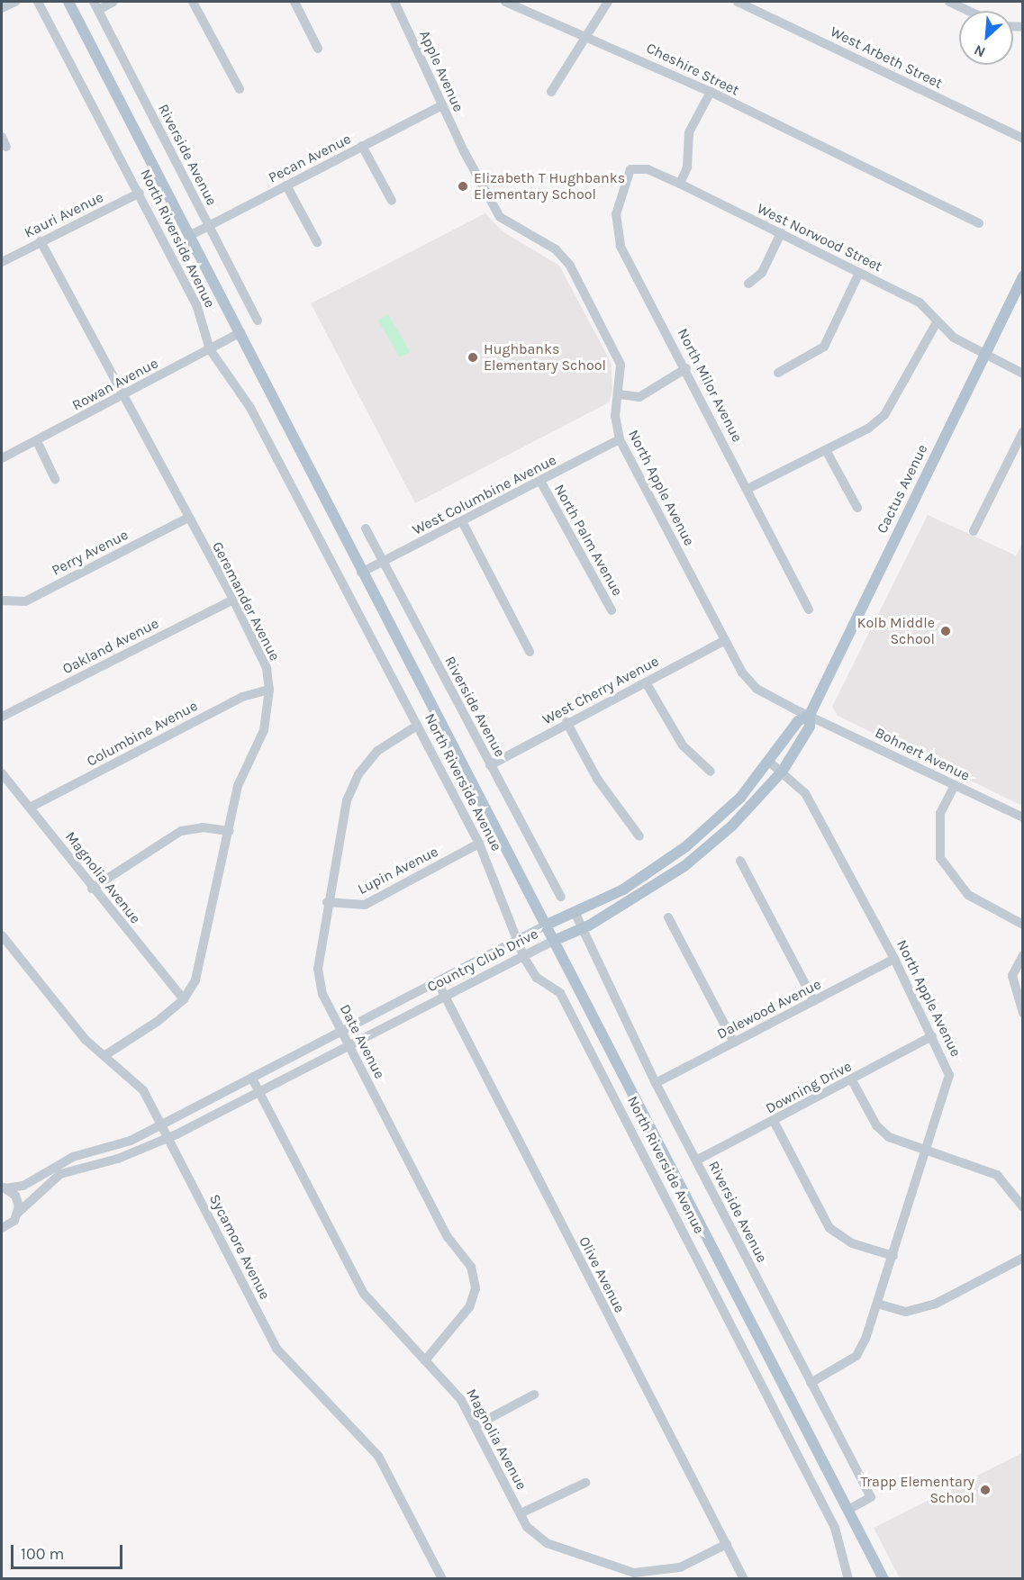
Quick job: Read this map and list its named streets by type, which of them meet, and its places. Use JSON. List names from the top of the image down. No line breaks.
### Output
{"streets":{"main road":["North Riverside Avenue","Cactus Avenue","Country Club Drive"],"street":["West Arbeth Street","Cheshire Street","Apple Avenue","Riverside Avenue","Pecan Avenue","Kauri Avenue","West Norwood Street","Rowan Avenue","North Milor Avenue","North Apple Avenue","West Columbine Avenue","North Palm Avenue","Perry Avenue","Geremander Avenue","Oakland Avenue","West Cherry Avenue","Columbine Avenue","Bohnert Avenue","Lupin Avenue","Magnolia Avenue","Dalewood Avenue","Date Avenue","Downing Drive","Sycamore Avenue","Olive Avenue"]},"crossings":[["Apple Avenue","Pecan Avenue"],["Apple Avenue","North Apple Avenue"],["Riverside Avenue","Pecan Avenue"],["Riverside Avenue","North Riverside Avenue"],["Riverside Avenue","North Apple Avenue"],["Riverside Avenue","West Columbine Avenue"],["Riverside Avenue","West Cherry Avenue"],["Riverside Avenue","Country Club Drive"],["Riverside Avenue","Dalewood Avenue"],["Riverside Avenue","Downing Drive"],["Pecan Avenue","North Riverside Avenue"],["Kauri Avenue","North Riverside Avenue"],["Kauri Avenue","Geremander Avenue"],["West Norwood Street","North Milor Avenue"],["West Norwood Street","Cactus Avenue"],["North Riverside Avenue","Rowan Avenue"],["North Riverside Avenue","West Columbine Avenue"],["North Riverside Avenue","Lupin Avenue"],["North Riverside Avenue","Country Club Drive"],["North Riverside Avenue","Date Avenue"],["Rowan Avenue","Geremander Avenue"],["North Apple Avenue","Cactus Avenue"],["North Apple Avenue","West Columbine Avenue"],["North Apple Avenue","West Cherry Avenue"],["North Apple Avenue","Bohnert Avenue"],["North Apple Avenue","Country Club Drive"],["North Apple Avenue","Dalewood Avenue"],["North Apple Avenue","Downing Drive"],["Cactus Avenue","Bohnert Avenue"],["Cactus Avenue","Country Club Drive"],["West Columbine Avenue","North Palm Avenue"],["Perry Avenue","Geremander Avenue"],["Geremander Avenue","Oakland Avenue"],["Geremander Avenue","Columbine Avenue"],["Geremander Avenue","Magnolia Avenue"],["Geremander Avenue","Sycamore Avenue"],["Columbine Avenue","Magnolia Avenue"],["Bohnert Avenue","Country Club Drive"],["Lupin Avenue","Date Avenue"],["Magnolia Avenue","Country Club Drive"],["Magnolia Avenue","Date Avenue"],["Magnolia Avenue","Olive Avenue"],["Country Club Drive","Date Avenue"],["Country Club Drive","Sycamore Avenue"],["Country Club Drive","Olive Avenue"]],"places":["Elizabeth T Hughbanks Elementary School","Hughbanks Elementary School","Kolb Middle School","Trapp Elementary School"],"scale_bar":"100 m","north":"bottom left"}
